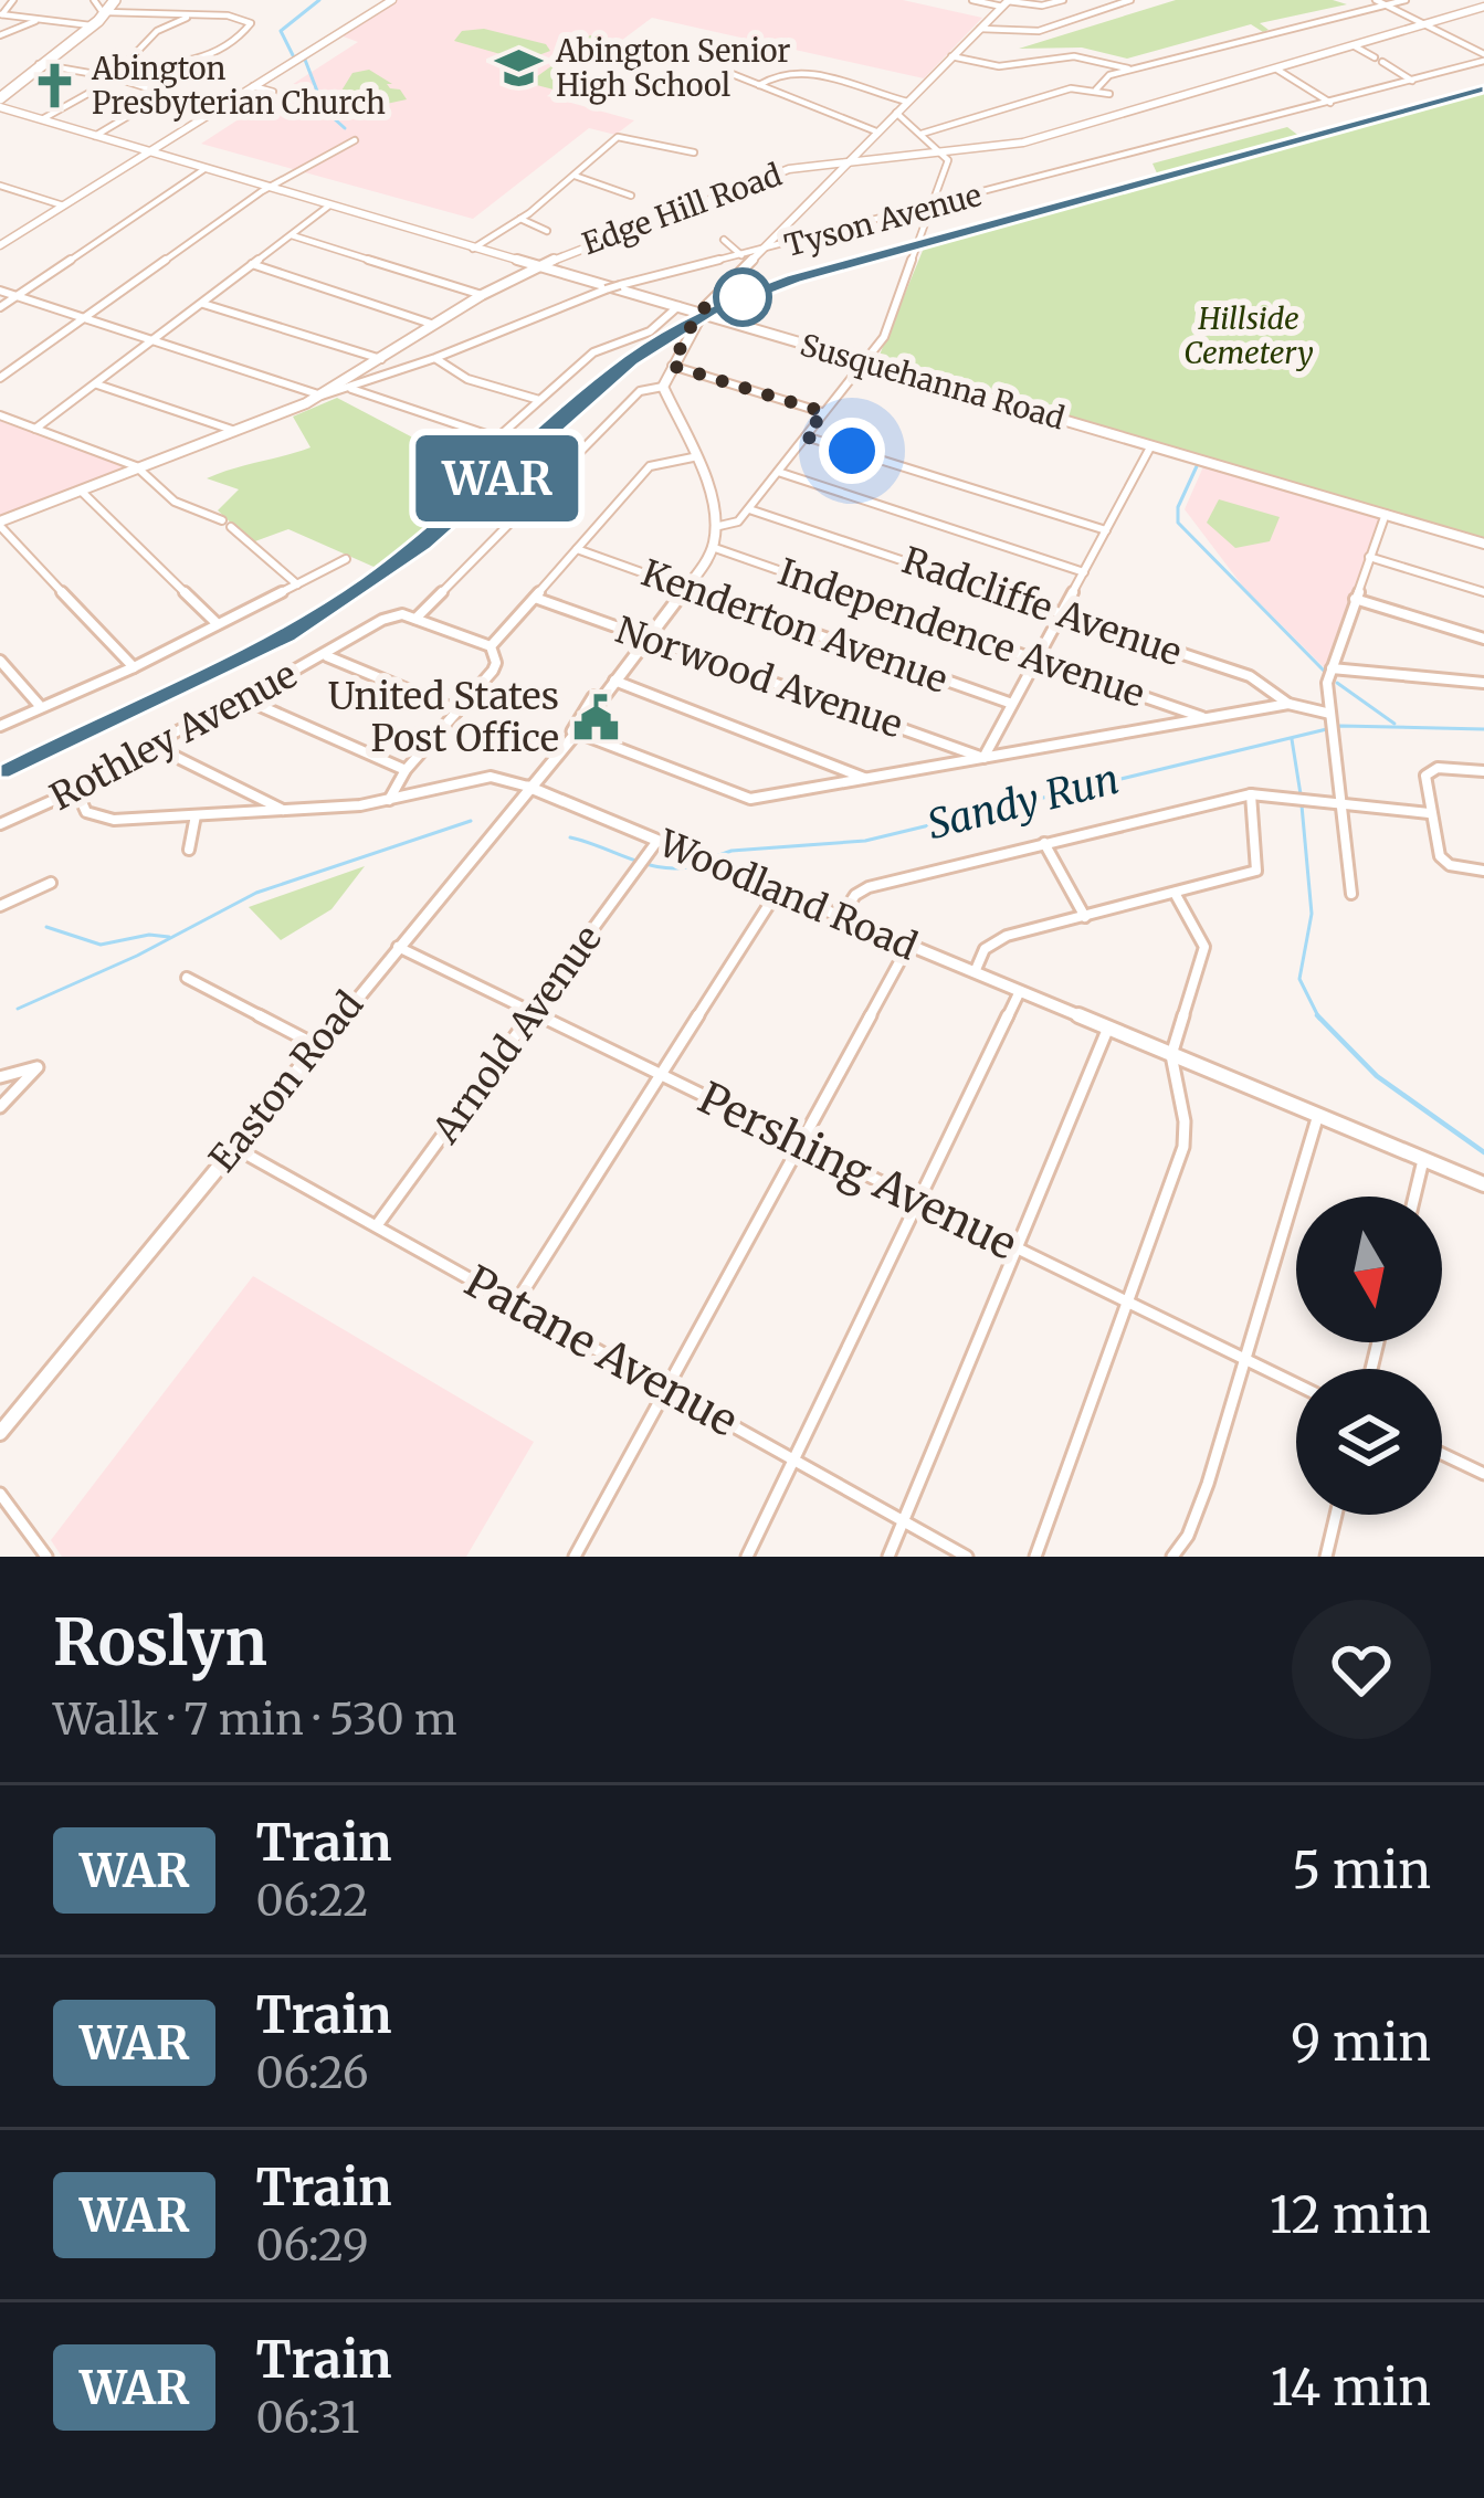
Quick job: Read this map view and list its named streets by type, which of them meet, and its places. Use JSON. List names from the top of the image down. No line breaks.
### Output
{"streets":{"main road":["Edge Hill Road","Susquehanna Road","Woodland Road","Easton Road"],"street":["Tyson Avenue","Radcliffe Avenue","Kenderton Avenue","Independence Avenue","Norwood Avenue","Rothley Avenue","Arnold Avenue","Pershing Avenue","Patane Avenue"]},"crossings":[["Edge Hill Road","Tyson Avenue"],["Edge Hill Road","Susquehanna Road"],["Kenderton Avenue","Easton Road"],["Independence Avenue","Easton Road"],["Norwood Avenue","Easton Road"],["Rothley Avenue","Woodland Road"],["Woodland Road","Arnold Avenue"],["Woodland Road","Easton Road"],["Arnold Avenue","Pershing Avenue"],["Arnold Avenue","Patane Avenue"],["Easton Road","Pershing Avenue"],["Easton Road","Patane Avenue"]],"water":["Sandy Run"],"parks":["Hillside Cemetery"],"places":{"school or university":["Abington Senior High School"],"church":["Abington Presbyterian Church"],"public building":["United States Post Office"]},"north":"bottom","page":{"on_map":"WAR","heading":["Roslyn","Walk · 7 min · 530 m"],"list":[{"mark":"WAR","name":"Train","note":"06:22","value":"5 min"},{"mark":"WAR","name":"Train","note":"06:26","value":"9 min"},{"mark":"WAR","name":"Train","note":"06:29","value":"12 min"},{"mark":"WAR","name":"Train","note":"06:31","value":"14 min"}]}}
